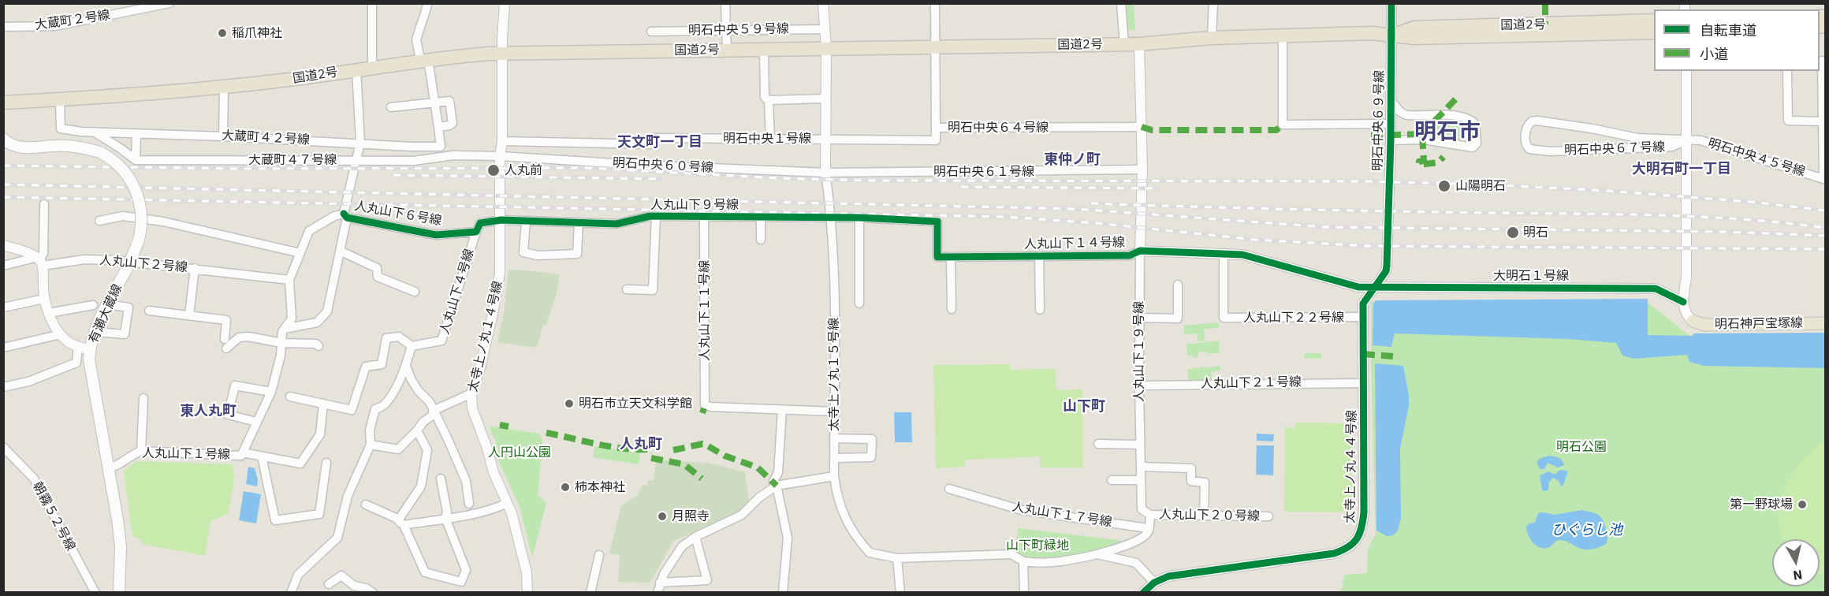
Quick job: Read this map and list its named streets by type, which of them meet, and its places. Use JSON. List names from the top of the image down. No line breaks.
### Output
{"streets":{"highway":["国道2号"],"main road":["有瀬大蔵線","明石神戸宝塚線"],"street":["大蔵町２号線","明石中央５９号線","明石中央６９号線","明石中央６４号線","大蔵町４２号線","明石中央１号線","明石中央６７号線","明石中央４５号線","大蔵町４７号線","明石中央６０号線","明石中央６１号線","人丸山下９号線","人丸山下６号線","人丸山下１４号線","人丸山下２号線","大明石１号線","人丸山下４号線","人丸山下１１号線","人丸山下２２号線","太寺上ノ丸１４号線","人丸山下１９号線","太寺上ノ丸１５号線","人丸山下２１号線","人丸山下１号線","太寺上ノ丸４４号線","人丸山下１７号線","人丸山下２０号線","朝霧５２号線"]},"crossings":[["国道2号","明石中央６９号線"],["国道2号","明石中央６４号線"],["国道2号","大蔵町４２号線"],["国道2号","太寺上ノ丸１４号線"],["国道2号","人丸山下１９号線"],["国道2号","太寺上ノ丸１５号線"],["明石中央５９号線","太寺上ノ丸１５号線"],["明石中央６９号線","人丸山下１４号線"],["明石中央６９号線","大明石１号線"],["明石中央６９号線","太寺上ノ丸４４号線"],["明石中央６４号線","明石中央１号線"],["明石中央６４号線","人丸山下１９号線"],["明石中央１号線","太寺上ノ丸１４号線"],["明石中央１号線","太寺上ノ丸１５号線"],["明石中央６７号線","明石中央４５号線"],["大蔵町４７号線","明石中央６０号線"],["大蔵町４７号線","太寺上ノ丸１４号線"],["明石中央６０号線","明石中央６１号線"],["明石中央６０号線","太寺上ノ丸１４号線"],["明石中央６０号線","太寺上ノ丸１５号線"],["明石中央６１号線","人丸山下１９号線"],["明石中央６１号線","太寺上ノ丸１５号線"],["人丸山下９号線","人丸山下６号線"],["人丸山下９号線","人丸山下１１号線"],["人丸山下９号線","太寺上ノ丸１４号線"],["人丸山下９号線","太寺上ノ丸１５号線"],["人丸山下６号線","人丸山下４号線"],["人丸山下６号線","太寺上ノ丸１４号線"],["人丸山下６号線","人丸山下１号線"],["人丸山下１４号線","大明石１号線"],["人丸山下１４号線","人丸山下２２号線"],["人丸山下１４号線","人丸山下１９号線"],["人丸山下１４号線","太寺上ノ丸４４号線"],["人丸山下２号線","人丸山下１号線"],["大明石１号線","太寺上ノ丸４４号線"],["有瀬大蔵線","人丸山下１号線"],["人丸山下２２号線","太寺上ノ丸４４号線"],["人丸山下１９号線","人丸山下２１号線"],["人丸山下１９号線","人丸山下２０号線"],["人丸山下２１号線","太寺上ノ丸４４号線"]],"districts":["明石市","天文町一丁目","東仲ノ町","大明石町一丁目","山下町","東人丸町","人丸町"],"water":["ひぐらし池"],"parks":["明石公園","人円山公園","山下町緑地"],"places":["稲爪神社","人丸前","山陽明石","明石","明石市立天文科学館","柿本神社","第一野球場","月照寺"],"legend":["自転車道","小道"],"north":"bottom"}
